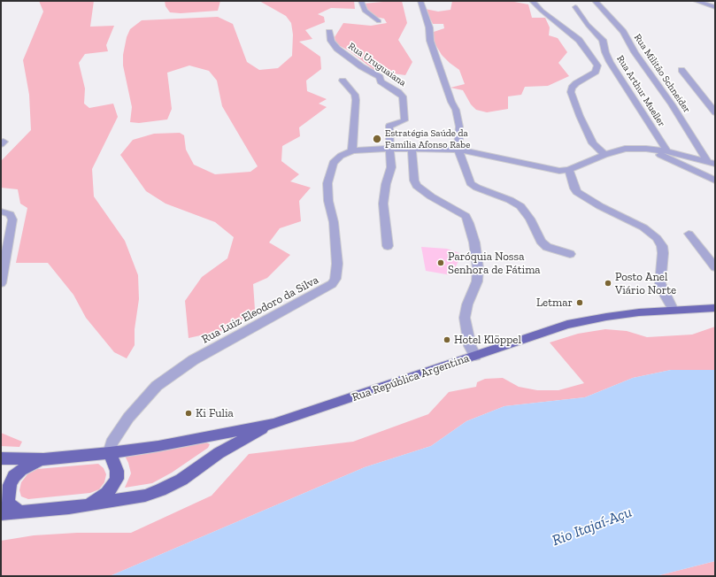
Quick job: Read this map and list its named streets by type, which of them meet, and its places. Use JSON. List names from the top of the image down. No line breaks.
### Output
{"streets":{"main road":["Rua República Argentina"],"street":["Rua Uruguaiana","Rua Militão Schneider","Rua Arthur Mueller","Rua Luiz Eleodoro da Silva"]},"crossings":[["Rua Uruguaiana","Rua Luiz Eleodoro da Silva"],["Rua Militão Schneider","Rua Luiz Eleodoro da Silva"],["Rua Arthur Mueller","Rua Luiz Eleodoro da Silva"],["Rua Luiz Eleodoro da Silva","Rua República Argentina"]],"water":["Rio Itajaí-Açu"],"places":["Estratégia Saúde da Família Afonso Rabe","Paróquia Nossa Senhora de Fátima","Posto Anel Viário Norte","Letmar","Hotel Klöppel","Ki Fulia"]}
